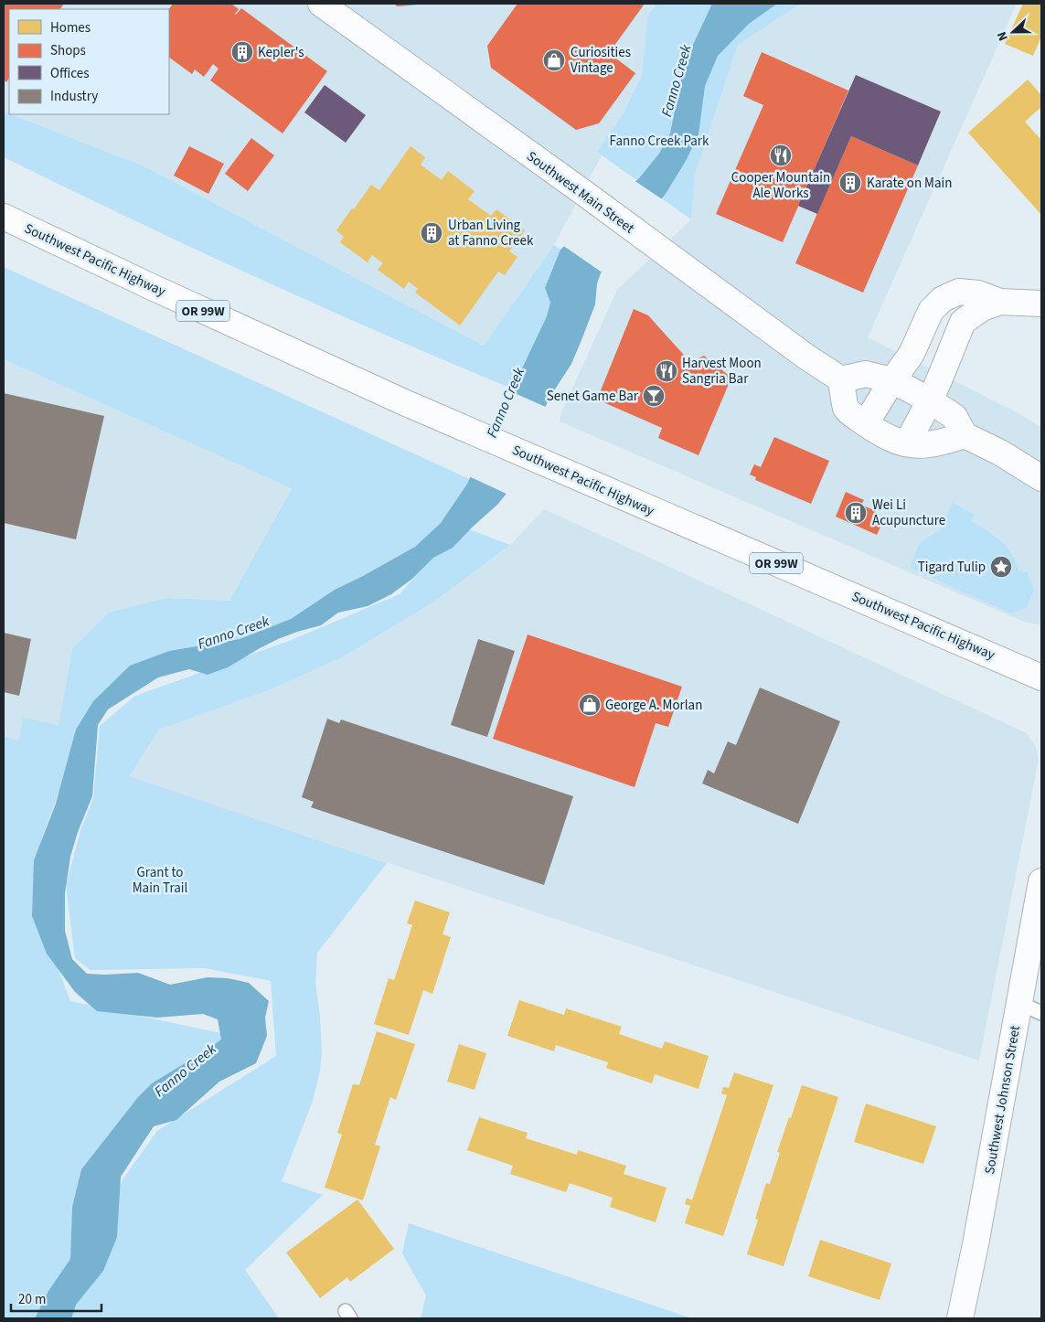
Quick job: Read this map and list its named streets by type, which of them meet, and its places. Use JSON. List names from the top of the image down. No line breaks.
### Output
{"streets":{"main road":["Southwest Main Street","Southwest Pacific Highway","OR 99W","Southwest Johnson Street"]},"water":["Fanno Creek"],"parks":["Fanno Creek Park","Grant to Main Trail"],"places":{"building":["Kepler's","Karate on Main","Urban Living at Fanno Creek","Wei Li Acupuncture"],"shop":["Curiosities Vintage","George A. Morlan"],"restaurant":["Cooper Mountain Ale Works","Harvest Moon Sangria Bar"],"bar":["Senet Game Bar"],"place":["Tigard Tulip"]},"legend":["Homes","Shops","Offices","Industry"],"scale_bar":"20 m","north":"left"}
